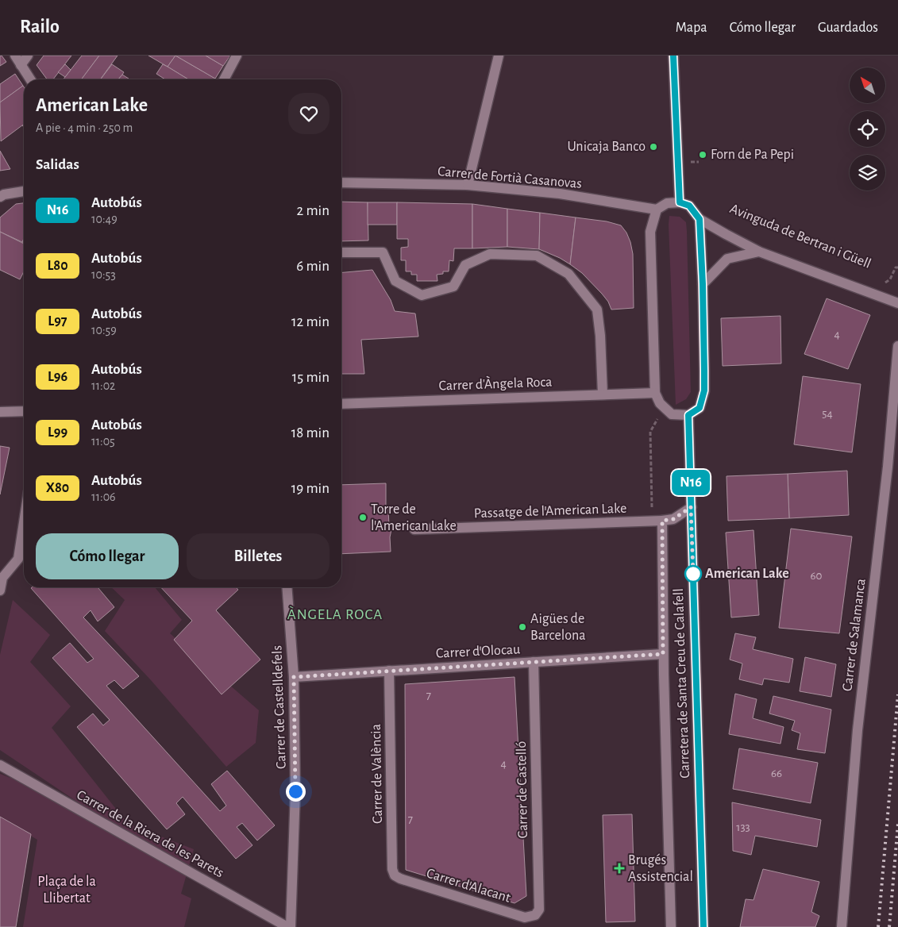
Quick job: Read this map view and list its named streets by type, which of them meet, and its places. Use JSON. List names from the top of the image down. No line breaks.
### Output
{"streets":{"street":["Carrer de Fortià Casanovas","Avinguda de Bertran i Güell","Carrer d'Àngela Roca","Passatge de l'American Lake","Carrer de Salamanca","Carrer d'Olocau","Carretera de Santa Creu de Calafell","Carrer de Castelldefels","Carrer de València","Carrer de Castelló","Carrer de la Riera de les Parets","Carrer d'Alacant"]},"crossings":[["Passatge de l'American Lake","Carretera de Santa Creu de Calafell"],["Carrer d'Olocau","Carrer de Castelldefels"],["Carrer d'Olocau","Carrer de València"],["Carrer d'Olocau","Carrer de Castelló"],["Carrer de València","Carrer d'Alacant"],["Carrer de Castelló","Carrer d'Alacant"]],"districts":["ÀNGELA ROCA"],"parks":["Plaça de la Llibertat"],"places":{"other":["Unicaja Banco","Forn de Pa Pepi","Torre de l'American Lake","American Lake","Aigües de Barcelona"],"health":["Brugés Assistencial"]},"lines":["bus line N16"],"house_numbers":["4","54","60","7","4","66","7","133"],"north":"top left","page":{"header":"Railo","nav":["Mapa","Cómo llegar","Guardados"],"on_map":"N16","heading":[["American Lake","A pie · 4 min · 250 m"],"Salidas"],"list":[{"mark":"N16","name":"Autobús","note":"10:49","value":"2 min"},{"mark":"L80","name":"Autobús","note":"10:53","value":"6 min"},{"mark":"L97","name":"Autobús","note":"10:59","value":"12 min"},{"mark":"L96","name":"Autobús","note":"11:02","value":"15 min"},{"mark":"L99","name":"Autobús","note":"11:05","value":"18 min"},{"mark":"X80","name":"Autobús","note":"11:06","value":"19 min"}],"buttons":["Cómo llegar","Billetes"]}}
